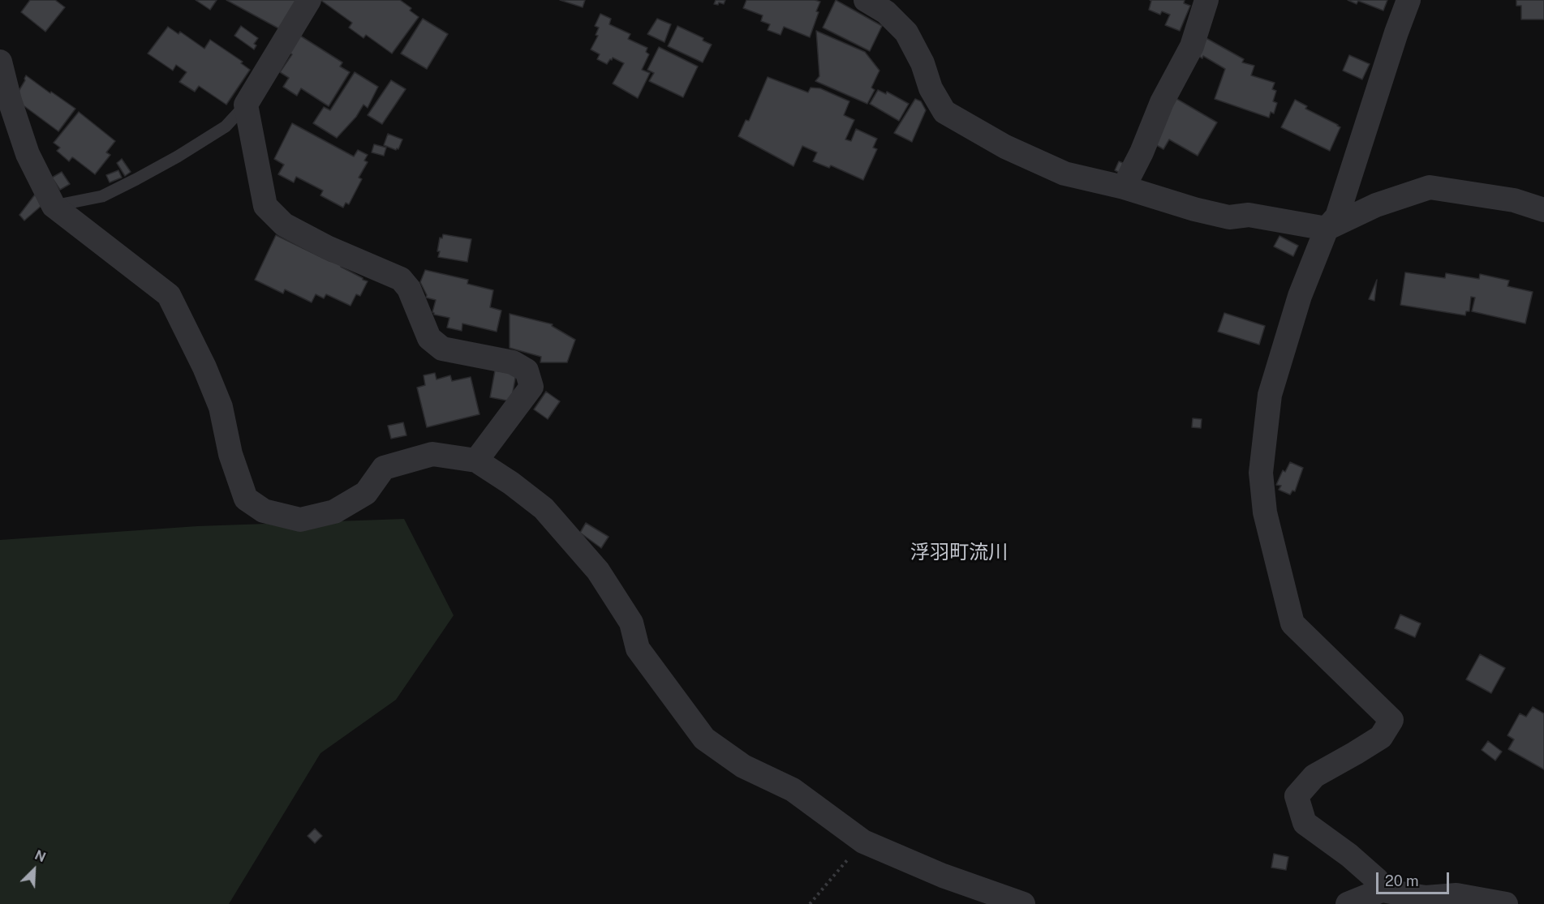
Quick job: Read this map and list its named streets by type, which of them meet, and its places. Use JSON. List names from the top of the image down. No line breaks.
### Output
{"districts":["浮羽町流川"],"scale_bar":"20 m","north":"top right"}
